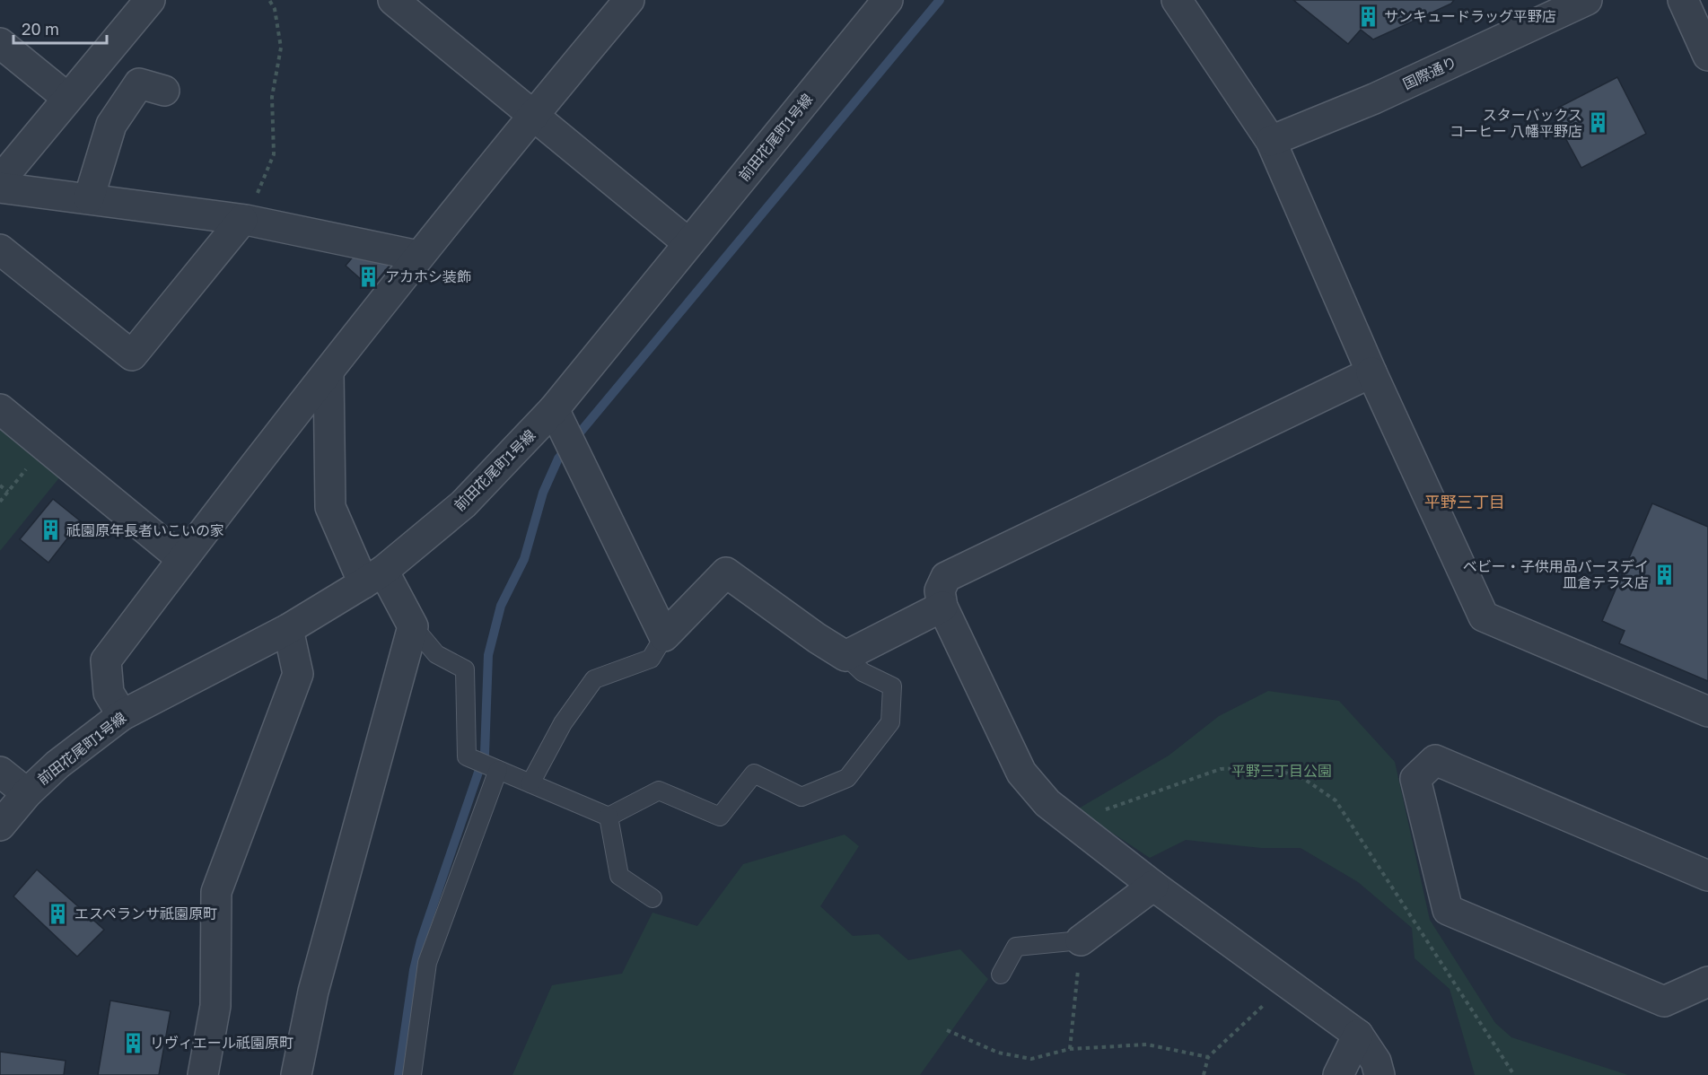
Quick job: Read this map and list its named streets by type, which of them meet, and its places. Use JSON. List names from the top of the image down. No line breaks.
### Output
{"streets":{"street":["国際通り","前田花尾町1号線"]},"districts":["平野三丁目"],"parks":["平野三丁目公園"],"places":{"building":["サンキュードラッグ平野店","スターバックス コーヒー 八幡平野店","アカホシ装飾","祇園原年長者いこいの家","ベビー・子供用品バースデイ 皿倉テラス店","エスペランサ祇園原町","リヴィエール祇園原町"]},"scale_bar":"20 m"}
